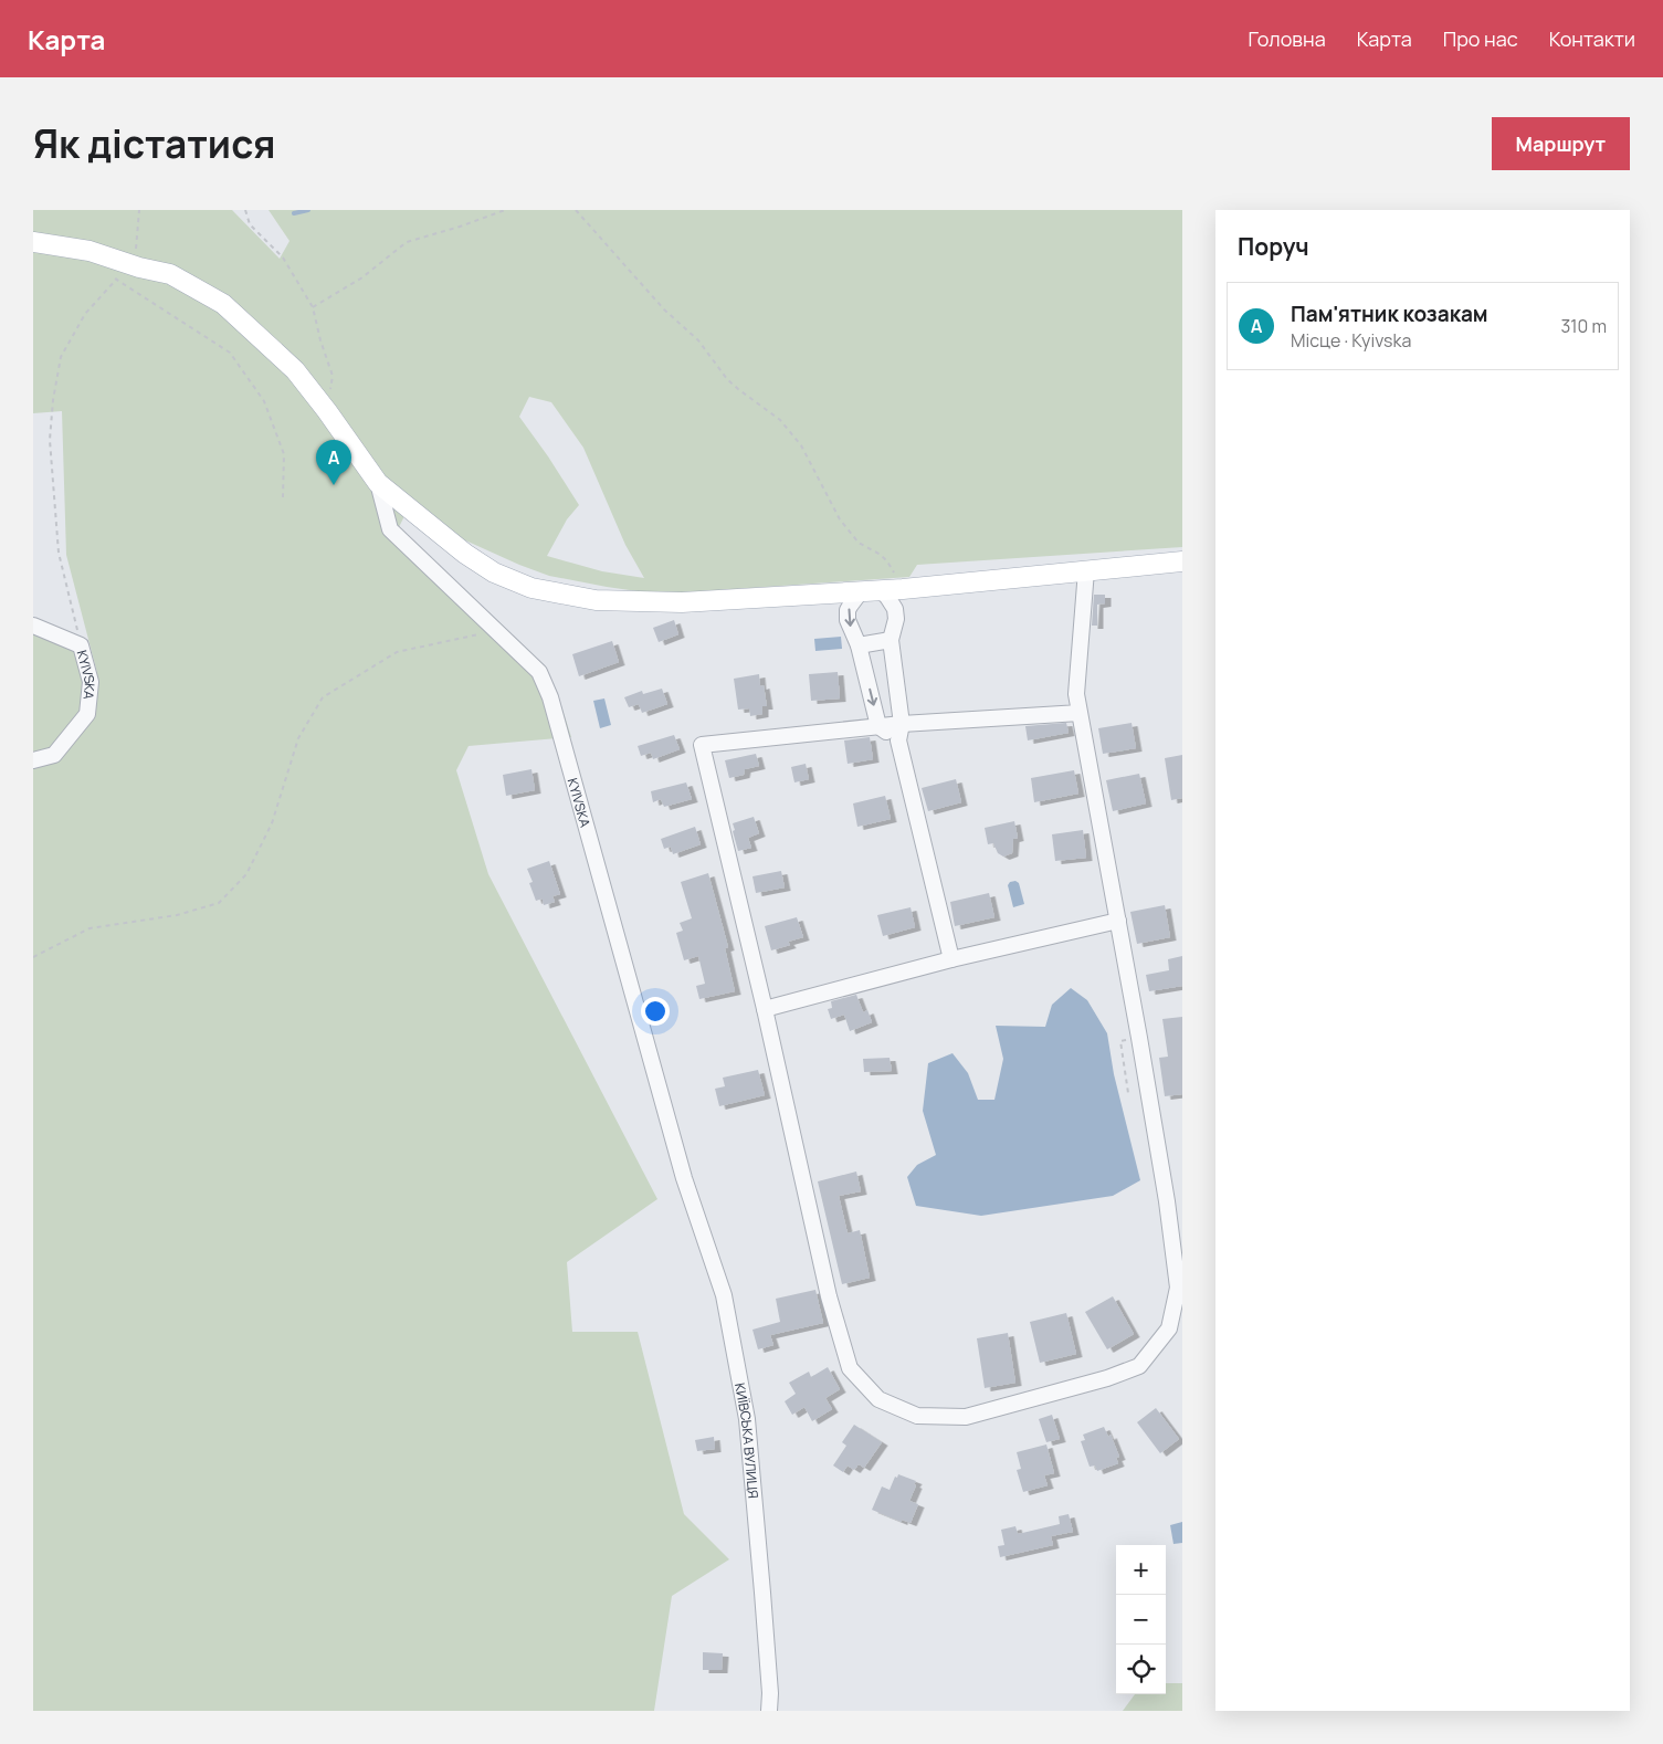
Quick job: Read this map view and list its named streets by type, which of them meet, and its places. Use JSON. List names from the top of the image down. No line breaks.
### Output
{"streets":{"street":["KYIVSKA"]},"page":{"header":"Карта","nav":["Головна","Карта","Про нас","Контакти"],"title":"Як дістатися","buttons":"Маршрут","heading":"Поруч","list":[{"mark":"A","name":"Пам'ятник козакам","note":"Місце · Kyivska","value":"310 m"}],"pins":"A","map_buttons":["+","−"]}}
